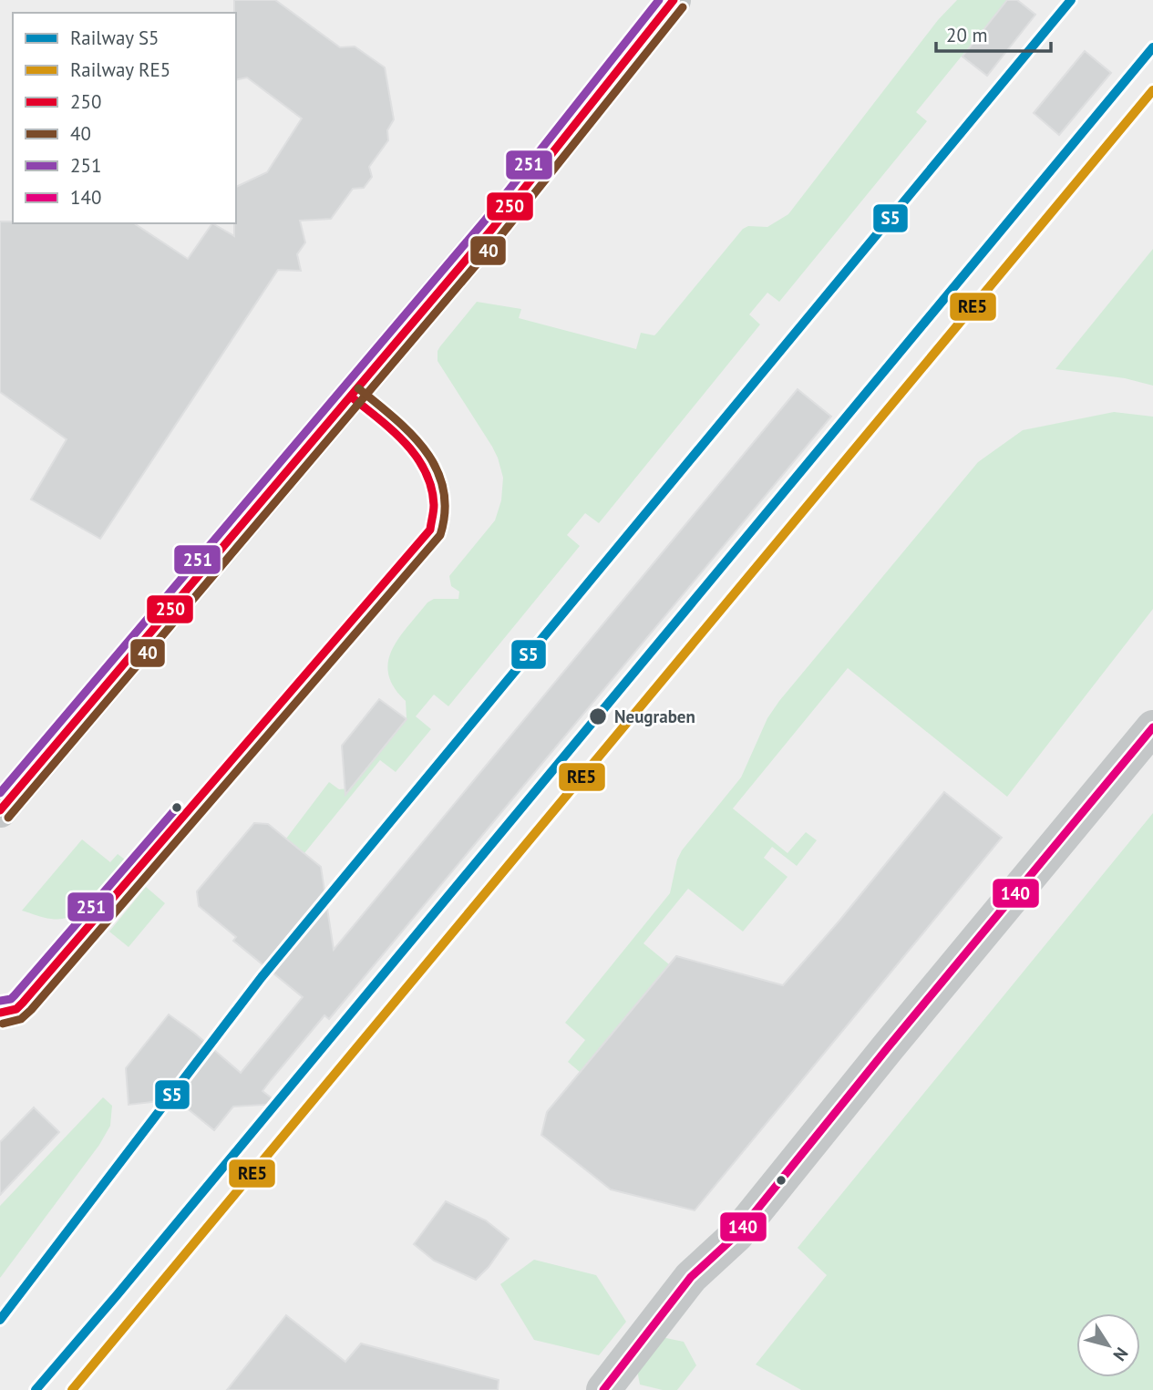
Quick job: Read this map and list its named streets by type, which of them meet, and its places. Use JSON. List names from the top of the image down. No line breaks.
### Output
{"places":["Neugraben"],"lines":["rail line S5","transit line 250","transit line 251","transit line 40","rail line RE5","transit line 140"],"legend":["Railway S5","Railway RE5","250","40","251","140"],"scale_bar":"20 m","north":"bottom right"}
